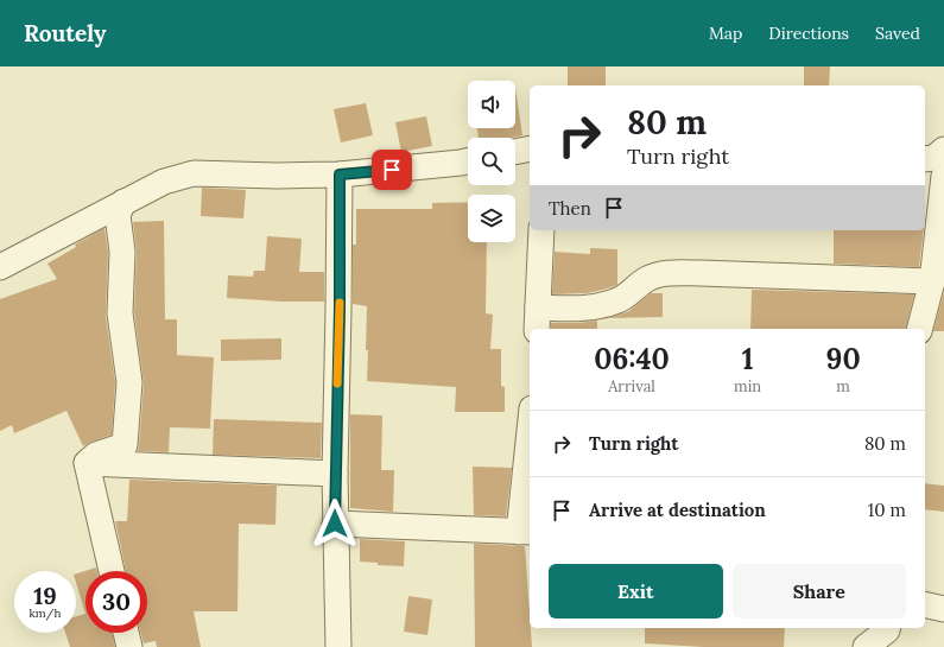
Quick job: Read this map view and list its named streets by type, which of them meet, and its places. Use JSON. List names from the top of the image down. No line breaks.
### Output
{"page":{"header":"Routely","nav":["Map","Directions","Saved"],"turn":["80 m","Turn right"],"then":"Then","eta":["06:40","Arrival","1","min","90","m"],"list":[{"name":"Turn right","value":"80 m"},{"name":"Arrive at destination","value":"10 m"}],"buttons":["Exit","Share"],"speed":"19 km/h","limit":"30"}}
